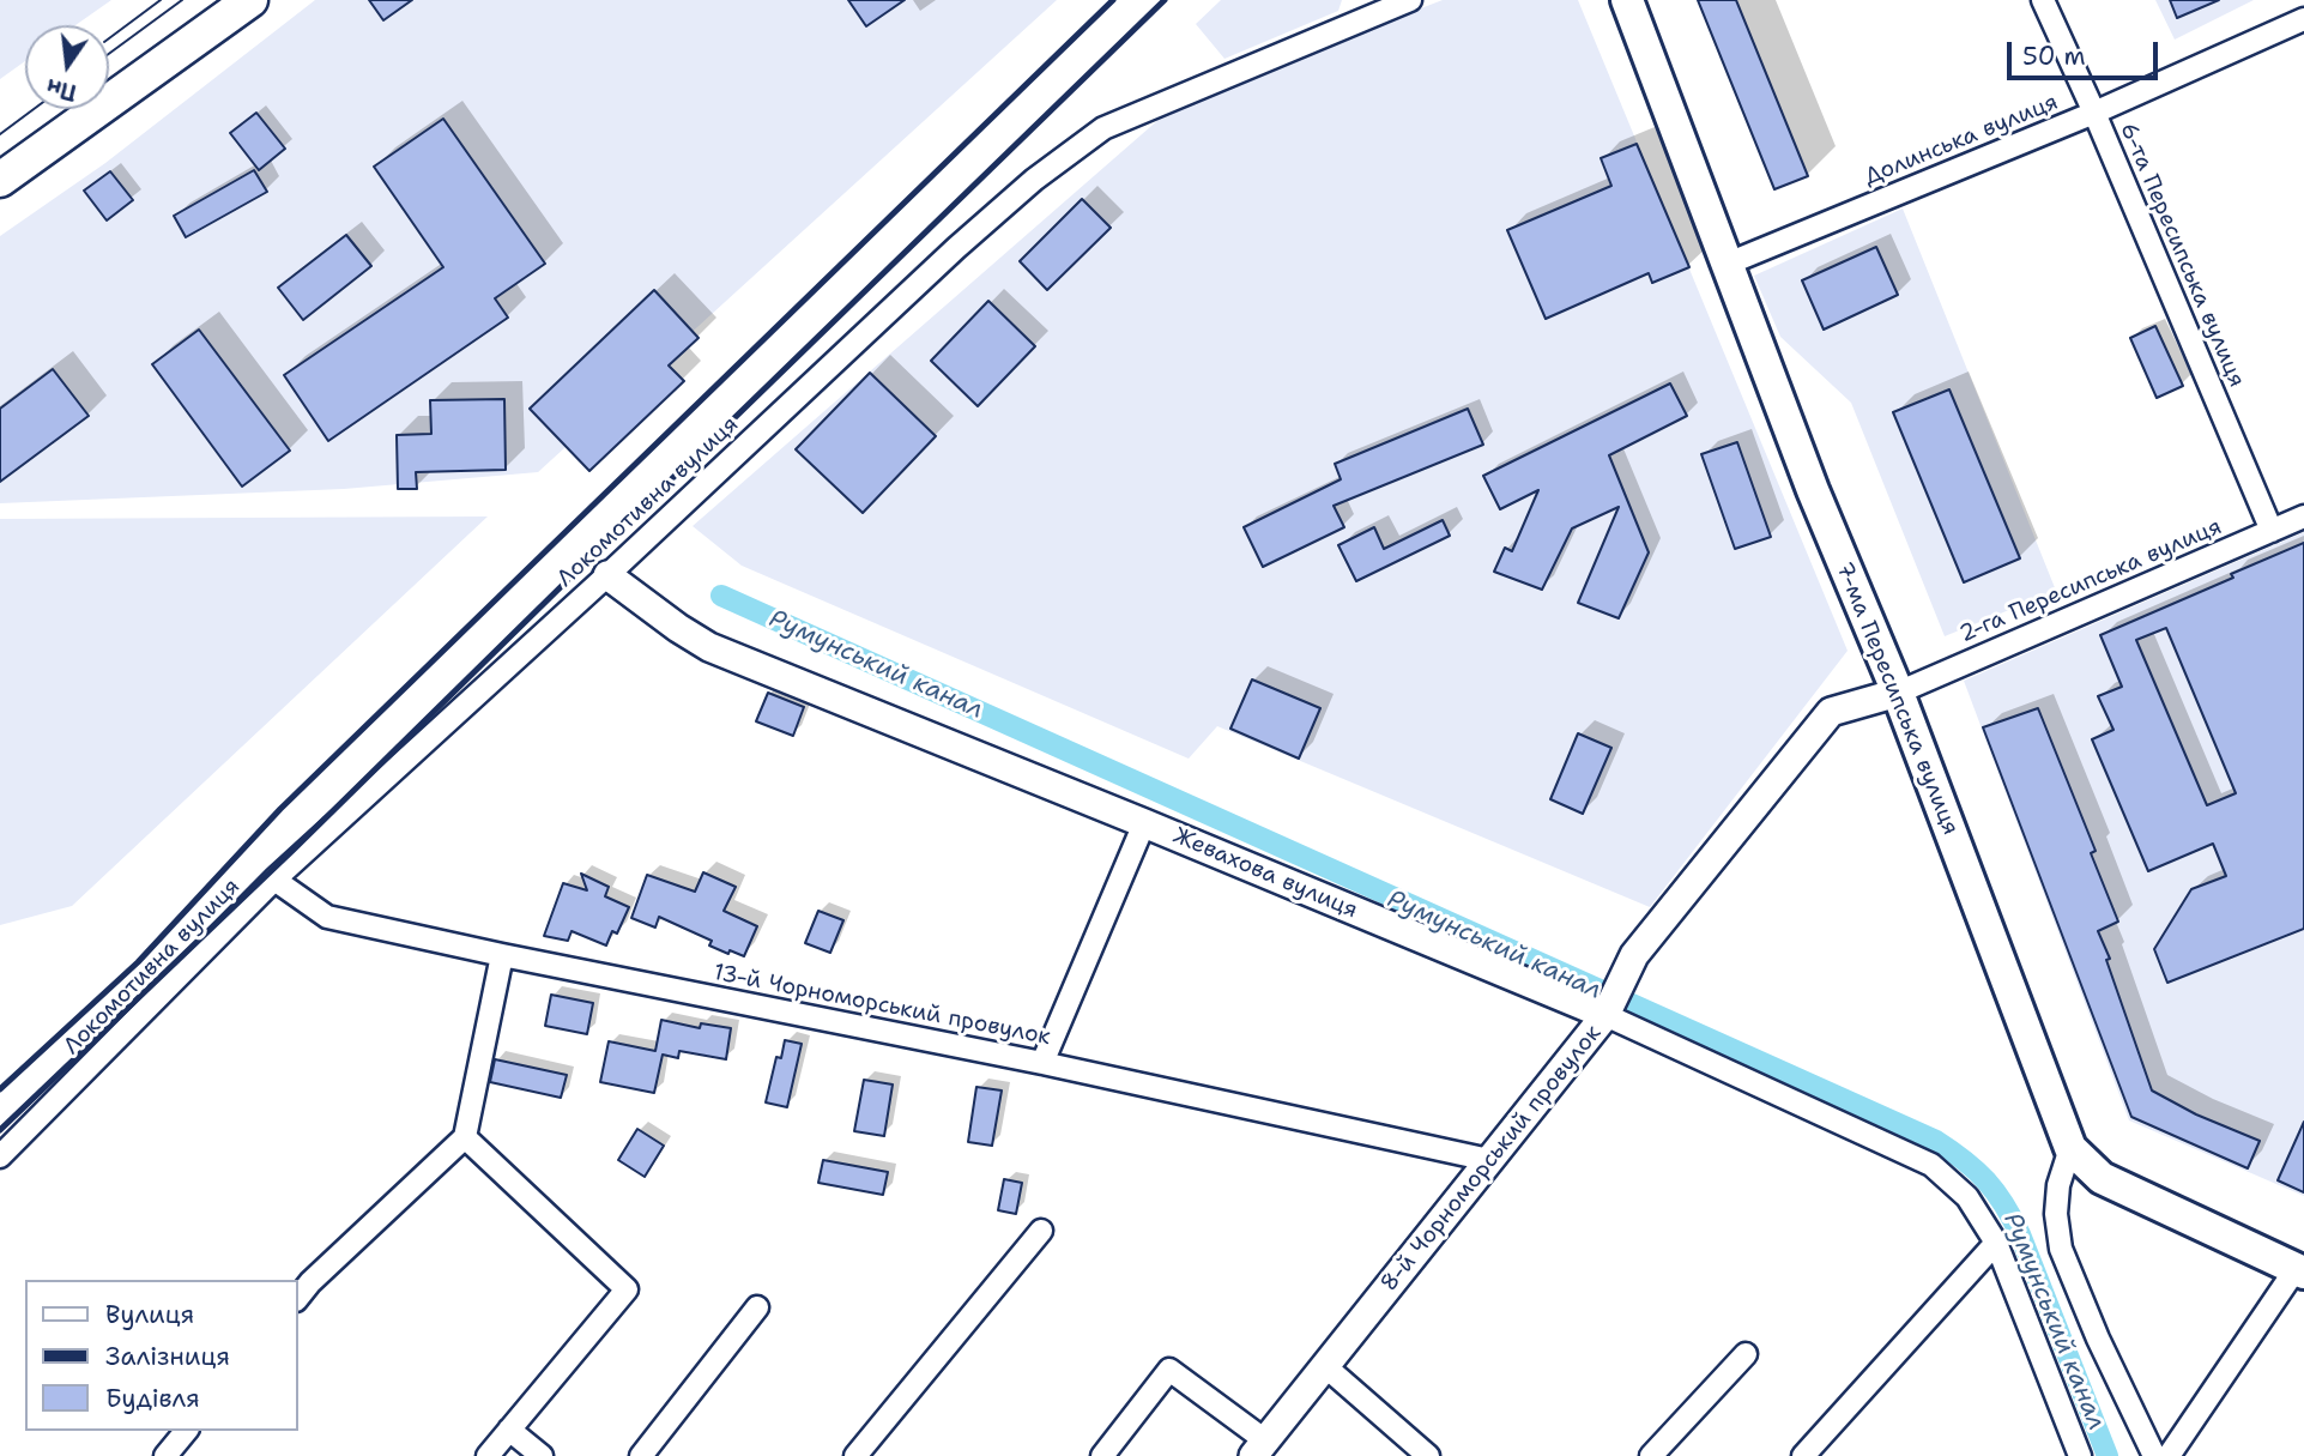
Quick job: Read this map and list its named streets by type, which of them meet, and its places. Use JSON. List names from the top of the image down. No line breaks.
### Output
{"streets":{"main road":["7-ма Пересипська вулиця"],"street":["Долинська вулиця","6-та Пересипська вулиця","Локомотивна вулиця","2-га Пересипська вулиця","Жевахова вулиця","13-й Чорноморський провулок","8-й Чорноморський провулок"]},"crossings":[["Долинська вулиця","6-та Пересипська вулиця"],["Долинська вулиця","7-ма Пересипська вулиця"],["6-та Пересипська вулиця","2-га Пересипська вулиця"],["Локомотивна вулиця","Жевахова вулиця"],["Локомотивна вулиця","13-й Чорноморський провулок"],["2-га Пересипська вулиця","7-ма Пересипська вулиця"],["2-га Пересипська вулиця","8-й Чорноморський провулок"],["7-ма Пересипська вулиця","8-й Чорноморський провулок"],["Жевахова вулиця","8-й Чорноморський провулок"],["13-й Чорноморський провулок","8-й Чорноморський провулок"]],"water":["Румунський канал"],"legend":["Вулиця","Залізниця","Будівля"],"scale_bar":"50 m","north":"bottom"}
